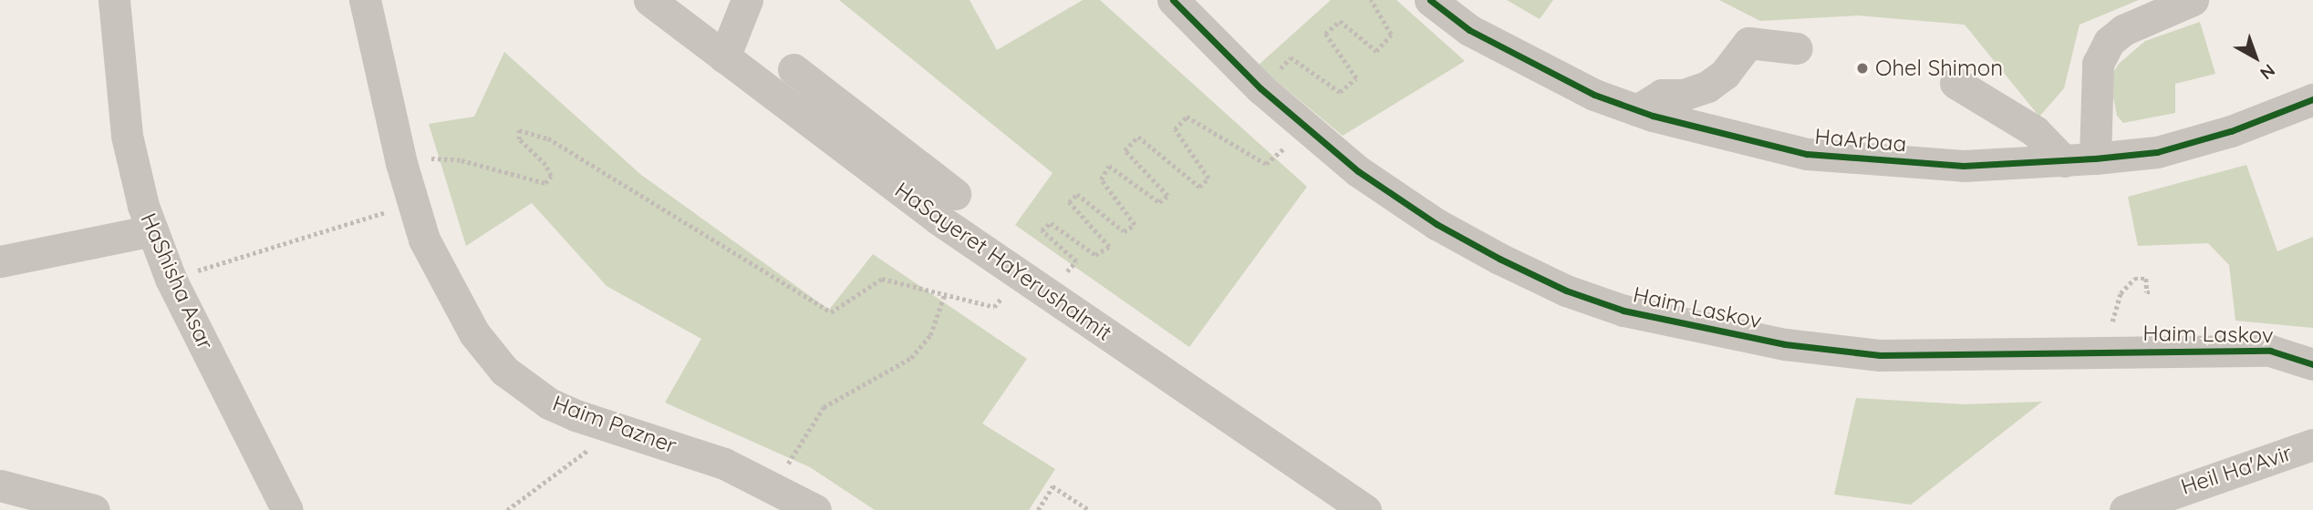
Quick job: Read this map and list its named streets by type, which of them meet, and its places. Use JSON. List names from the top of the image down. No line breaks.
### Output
{"streets":{"street":["HaArbaa","HaSayeret HaYerushalmit","HaShisha Asar","Haim Laskov","Haim Pazner","Heil Ha'Avir"]},"places":["Ohel Shimon"],"north":"bottom right"}
